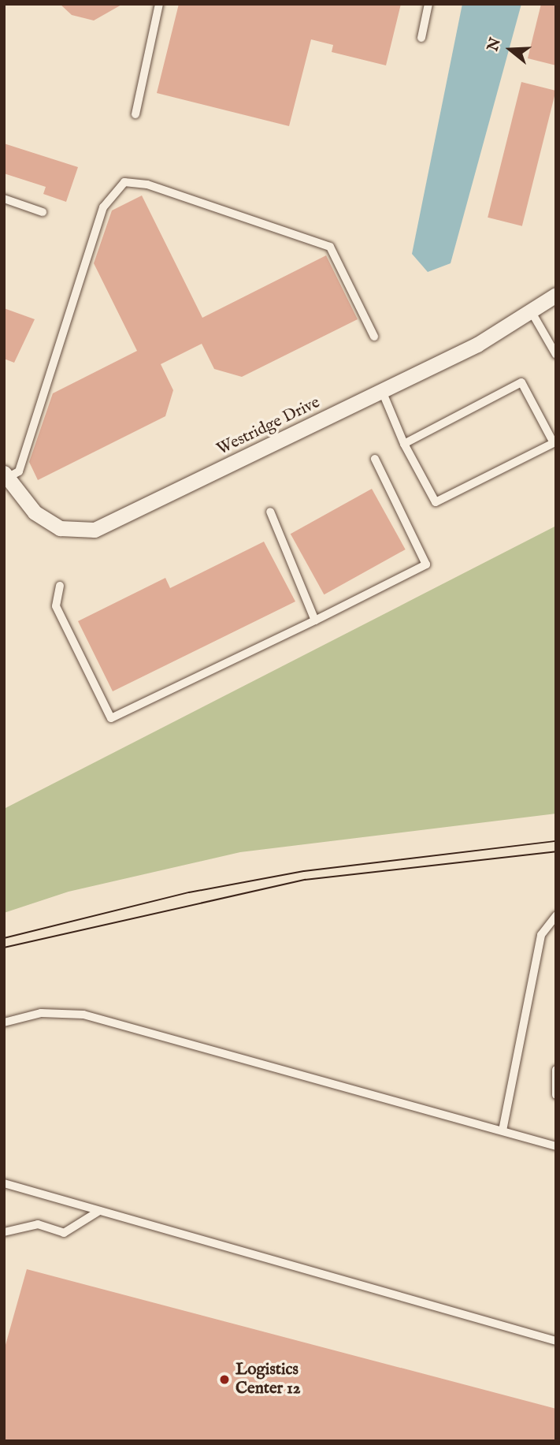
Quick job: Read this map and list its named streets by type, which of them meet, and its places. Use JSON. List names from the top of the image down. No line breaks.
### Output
{"streets":{"street":["Westridge Drive"]},"places":["Logistics Center 12"],"north":"left"}
